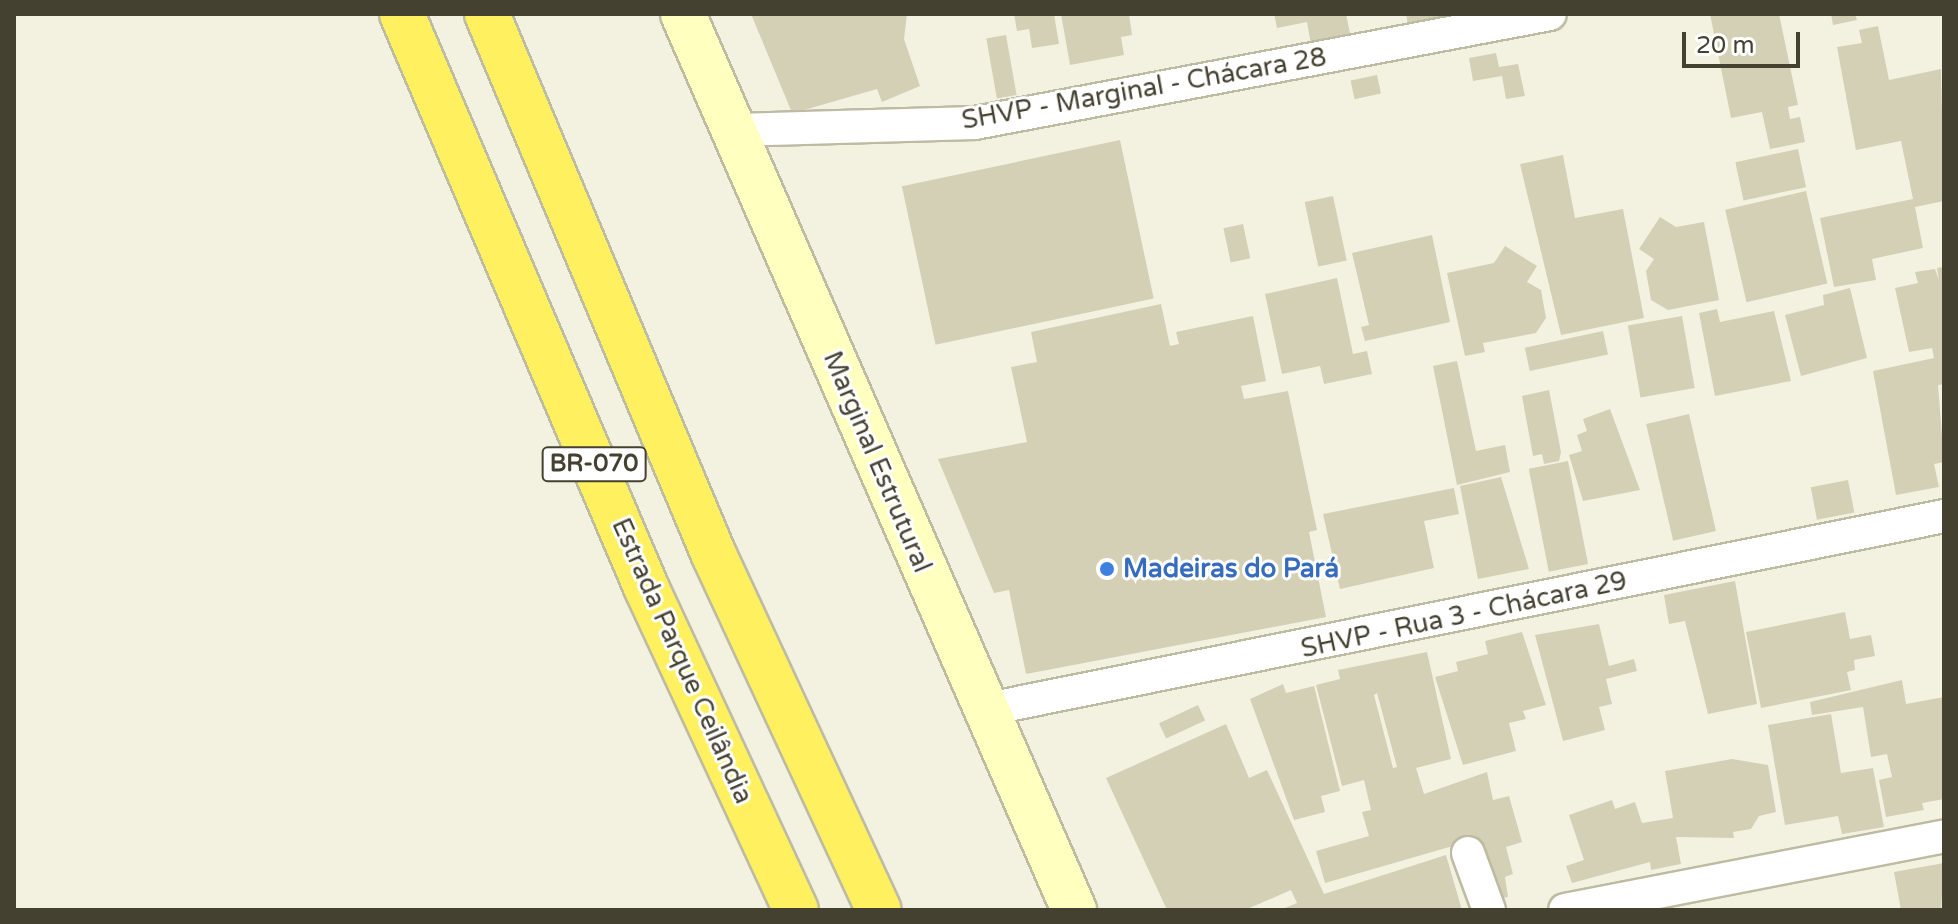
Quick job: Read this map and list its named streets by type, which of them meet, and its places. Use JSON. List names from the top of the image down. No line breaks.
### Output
{"streets":{"highway":["BR-070","Estrada Parque Ceilândia"],"main road":["Marginal Estrutural"],"street":["SHVP - Marginal - Chácara 28","SHVP - Rua 3 - Chácara 29"]},"crossings":[["SHVP - Marginal - Chácara 28","Marginal Estrutural"],["Marginal Estrutural","SHVP - Rua 3 - Chácara 29"]],"places":["Madeiras do Pará"],"scale_bar":"20 m"}
